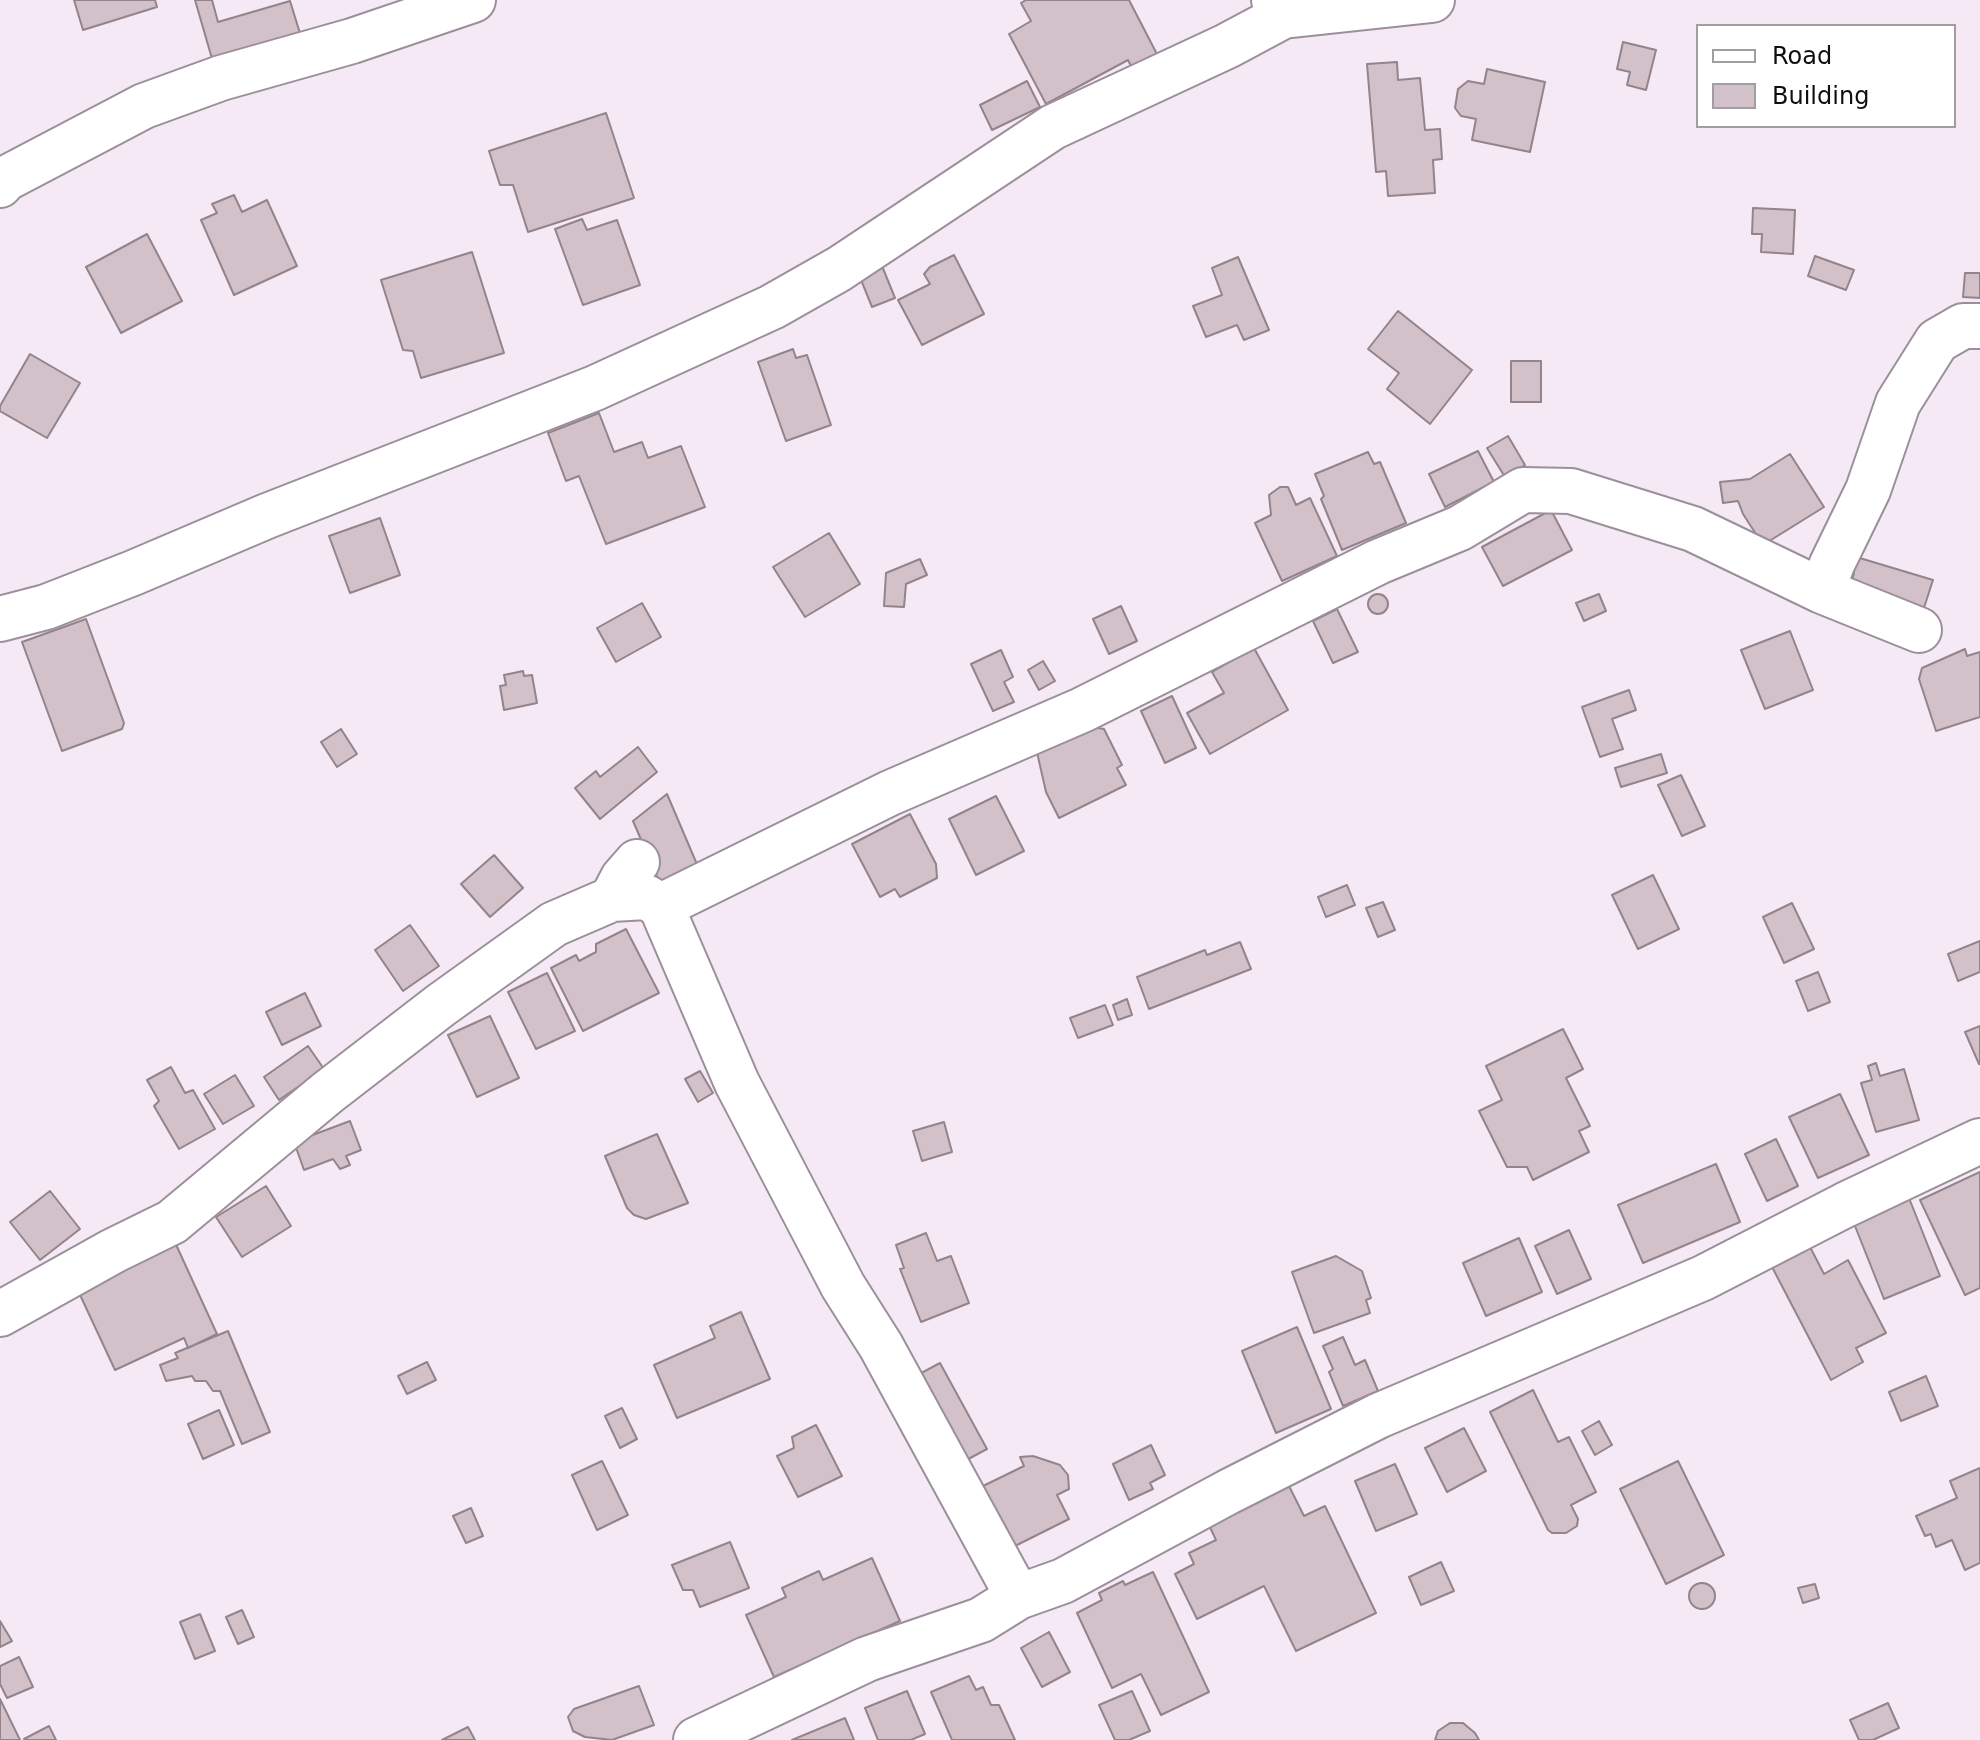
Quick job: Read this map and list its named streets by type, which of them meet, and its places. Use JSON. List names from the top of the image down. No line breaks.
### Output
{"legend":["Road","Building"]}
